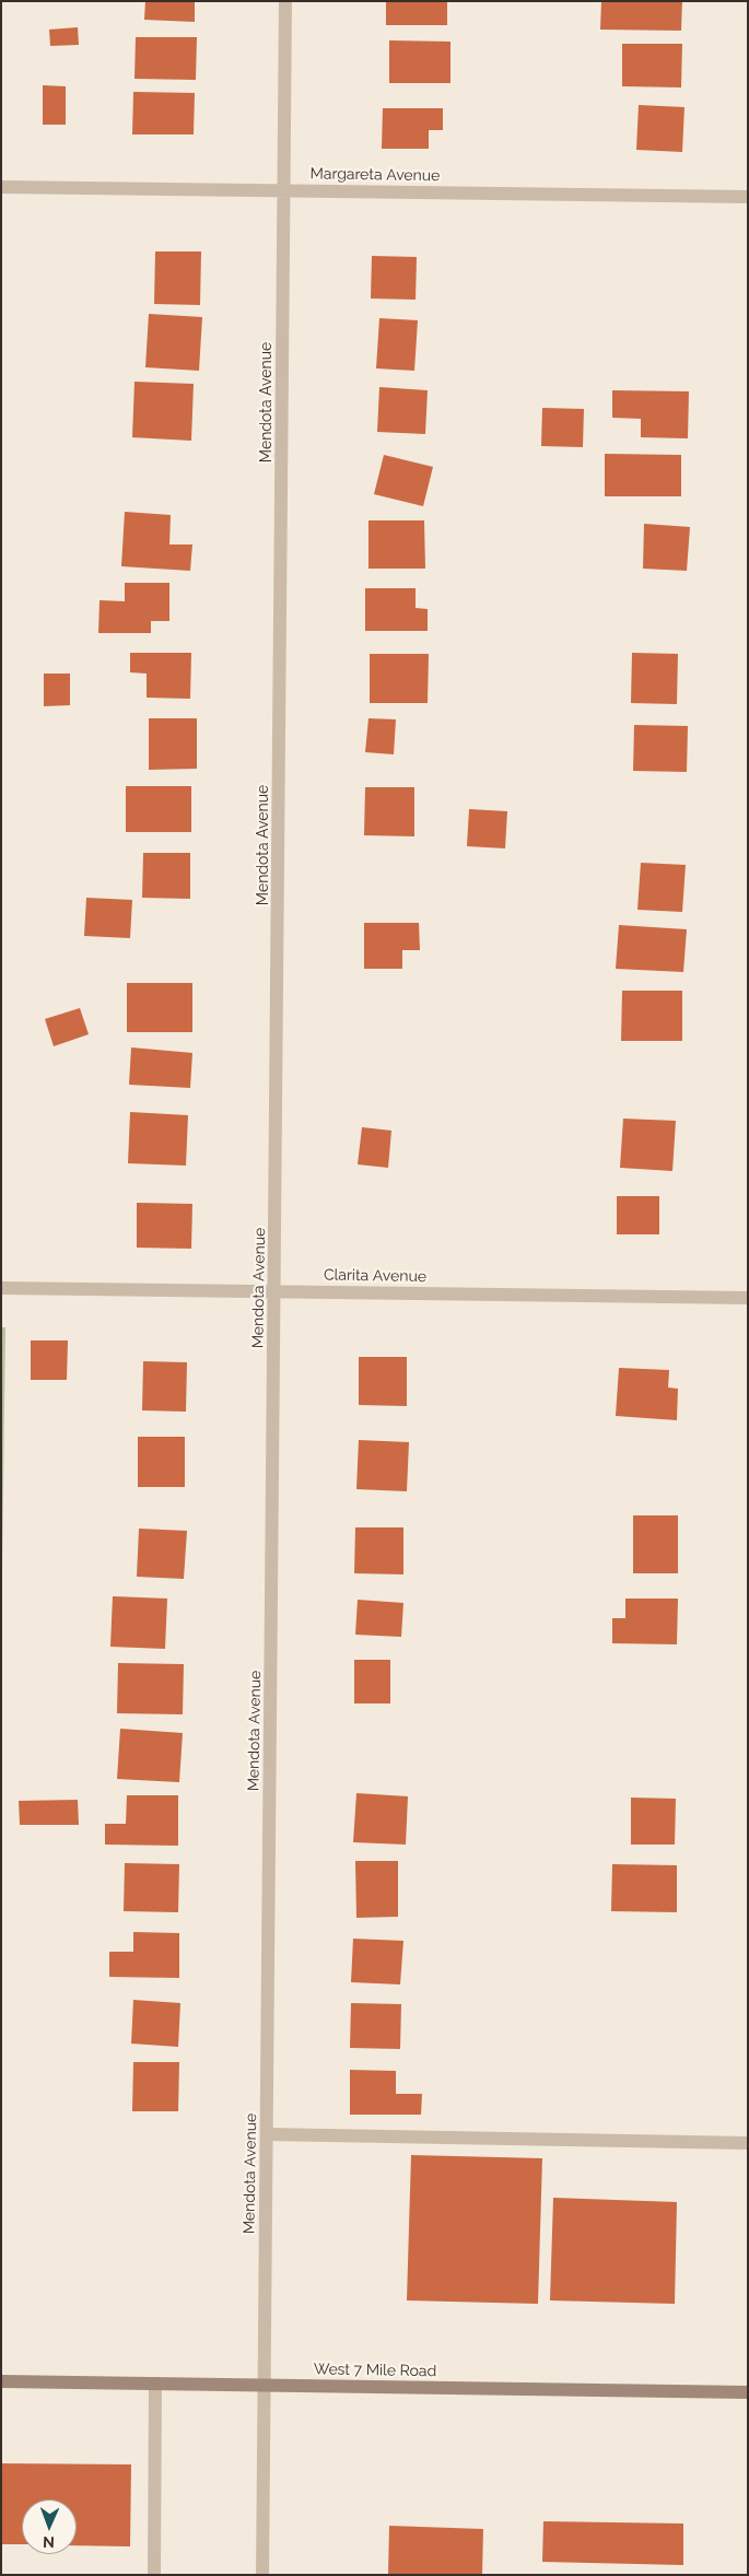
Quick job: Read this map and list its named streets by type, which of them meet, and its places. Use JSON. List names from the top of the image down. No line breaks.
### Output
{"streets":{"main road":["West 7 Mile Road"],"street":["Margareta Avenue","Mendota Avenue","Clarita Avenue"]},"crossings":[["Margareta Avenue","Mendota Avenue"],["Mendota Avenue","Clarita Avenue"],["Mendota Avenue","West 7 Mile Road"]],"north":"bottom"}
